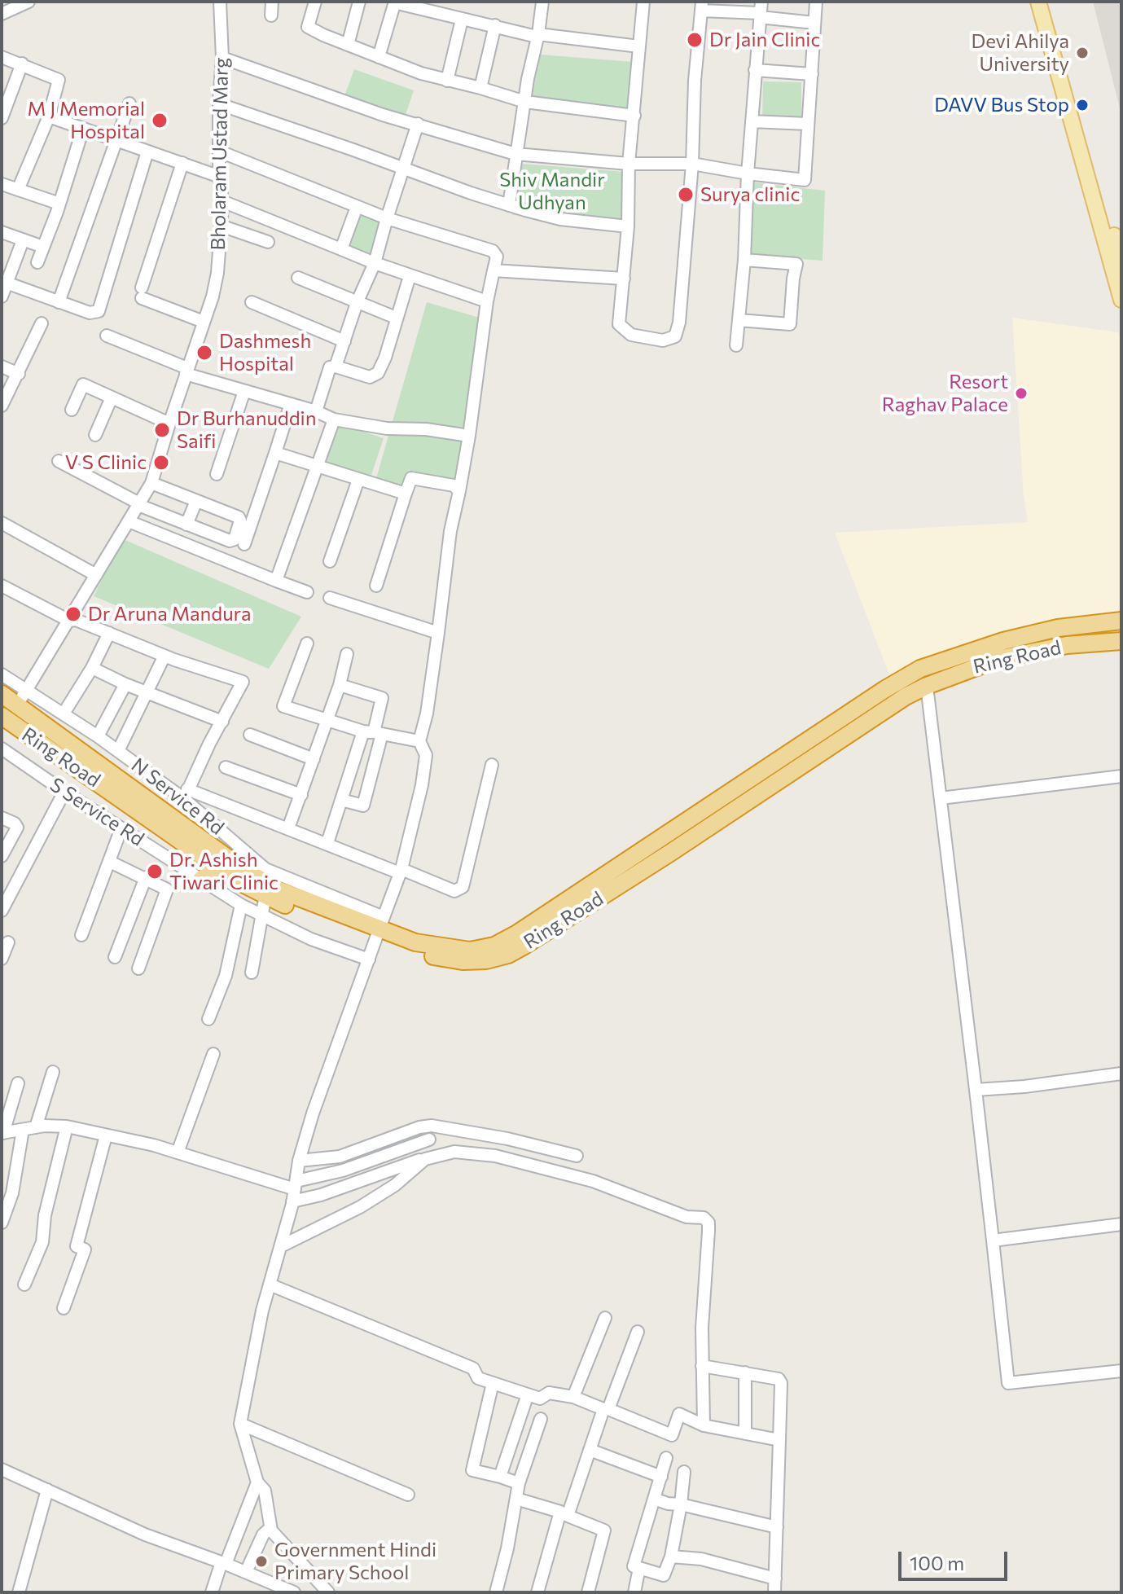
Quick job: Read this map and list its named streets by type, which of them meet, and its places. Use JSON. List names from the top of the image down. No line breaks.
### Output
{"streets":{"highway":["Ring Road"],"street":["Bholaram Ustad Marg","N Service Rd","S Service Rd"]},"crossings":[["Bholaram Ustad Marg","Ring Road"],["Bholaram Ustad Marg","N Service Rd"],["Ring Road","N Service Rd"]],"parks":["Shiv Mandir Udhyan"],"places":["Dr Jain Clinic","Devi Ahilya University","DAVV Bus Stop","M J Memorial Hospital","Surya clinic","Dashmesh Hospital","Resort Raghav Palace","Dr Burhanuddin Saifi","V S Clinic","Dr Aruna Mandura","Dr. Ashish Tiwari Clinic","Government Hindi Primary School"],"scale_bar":"100 m"}
